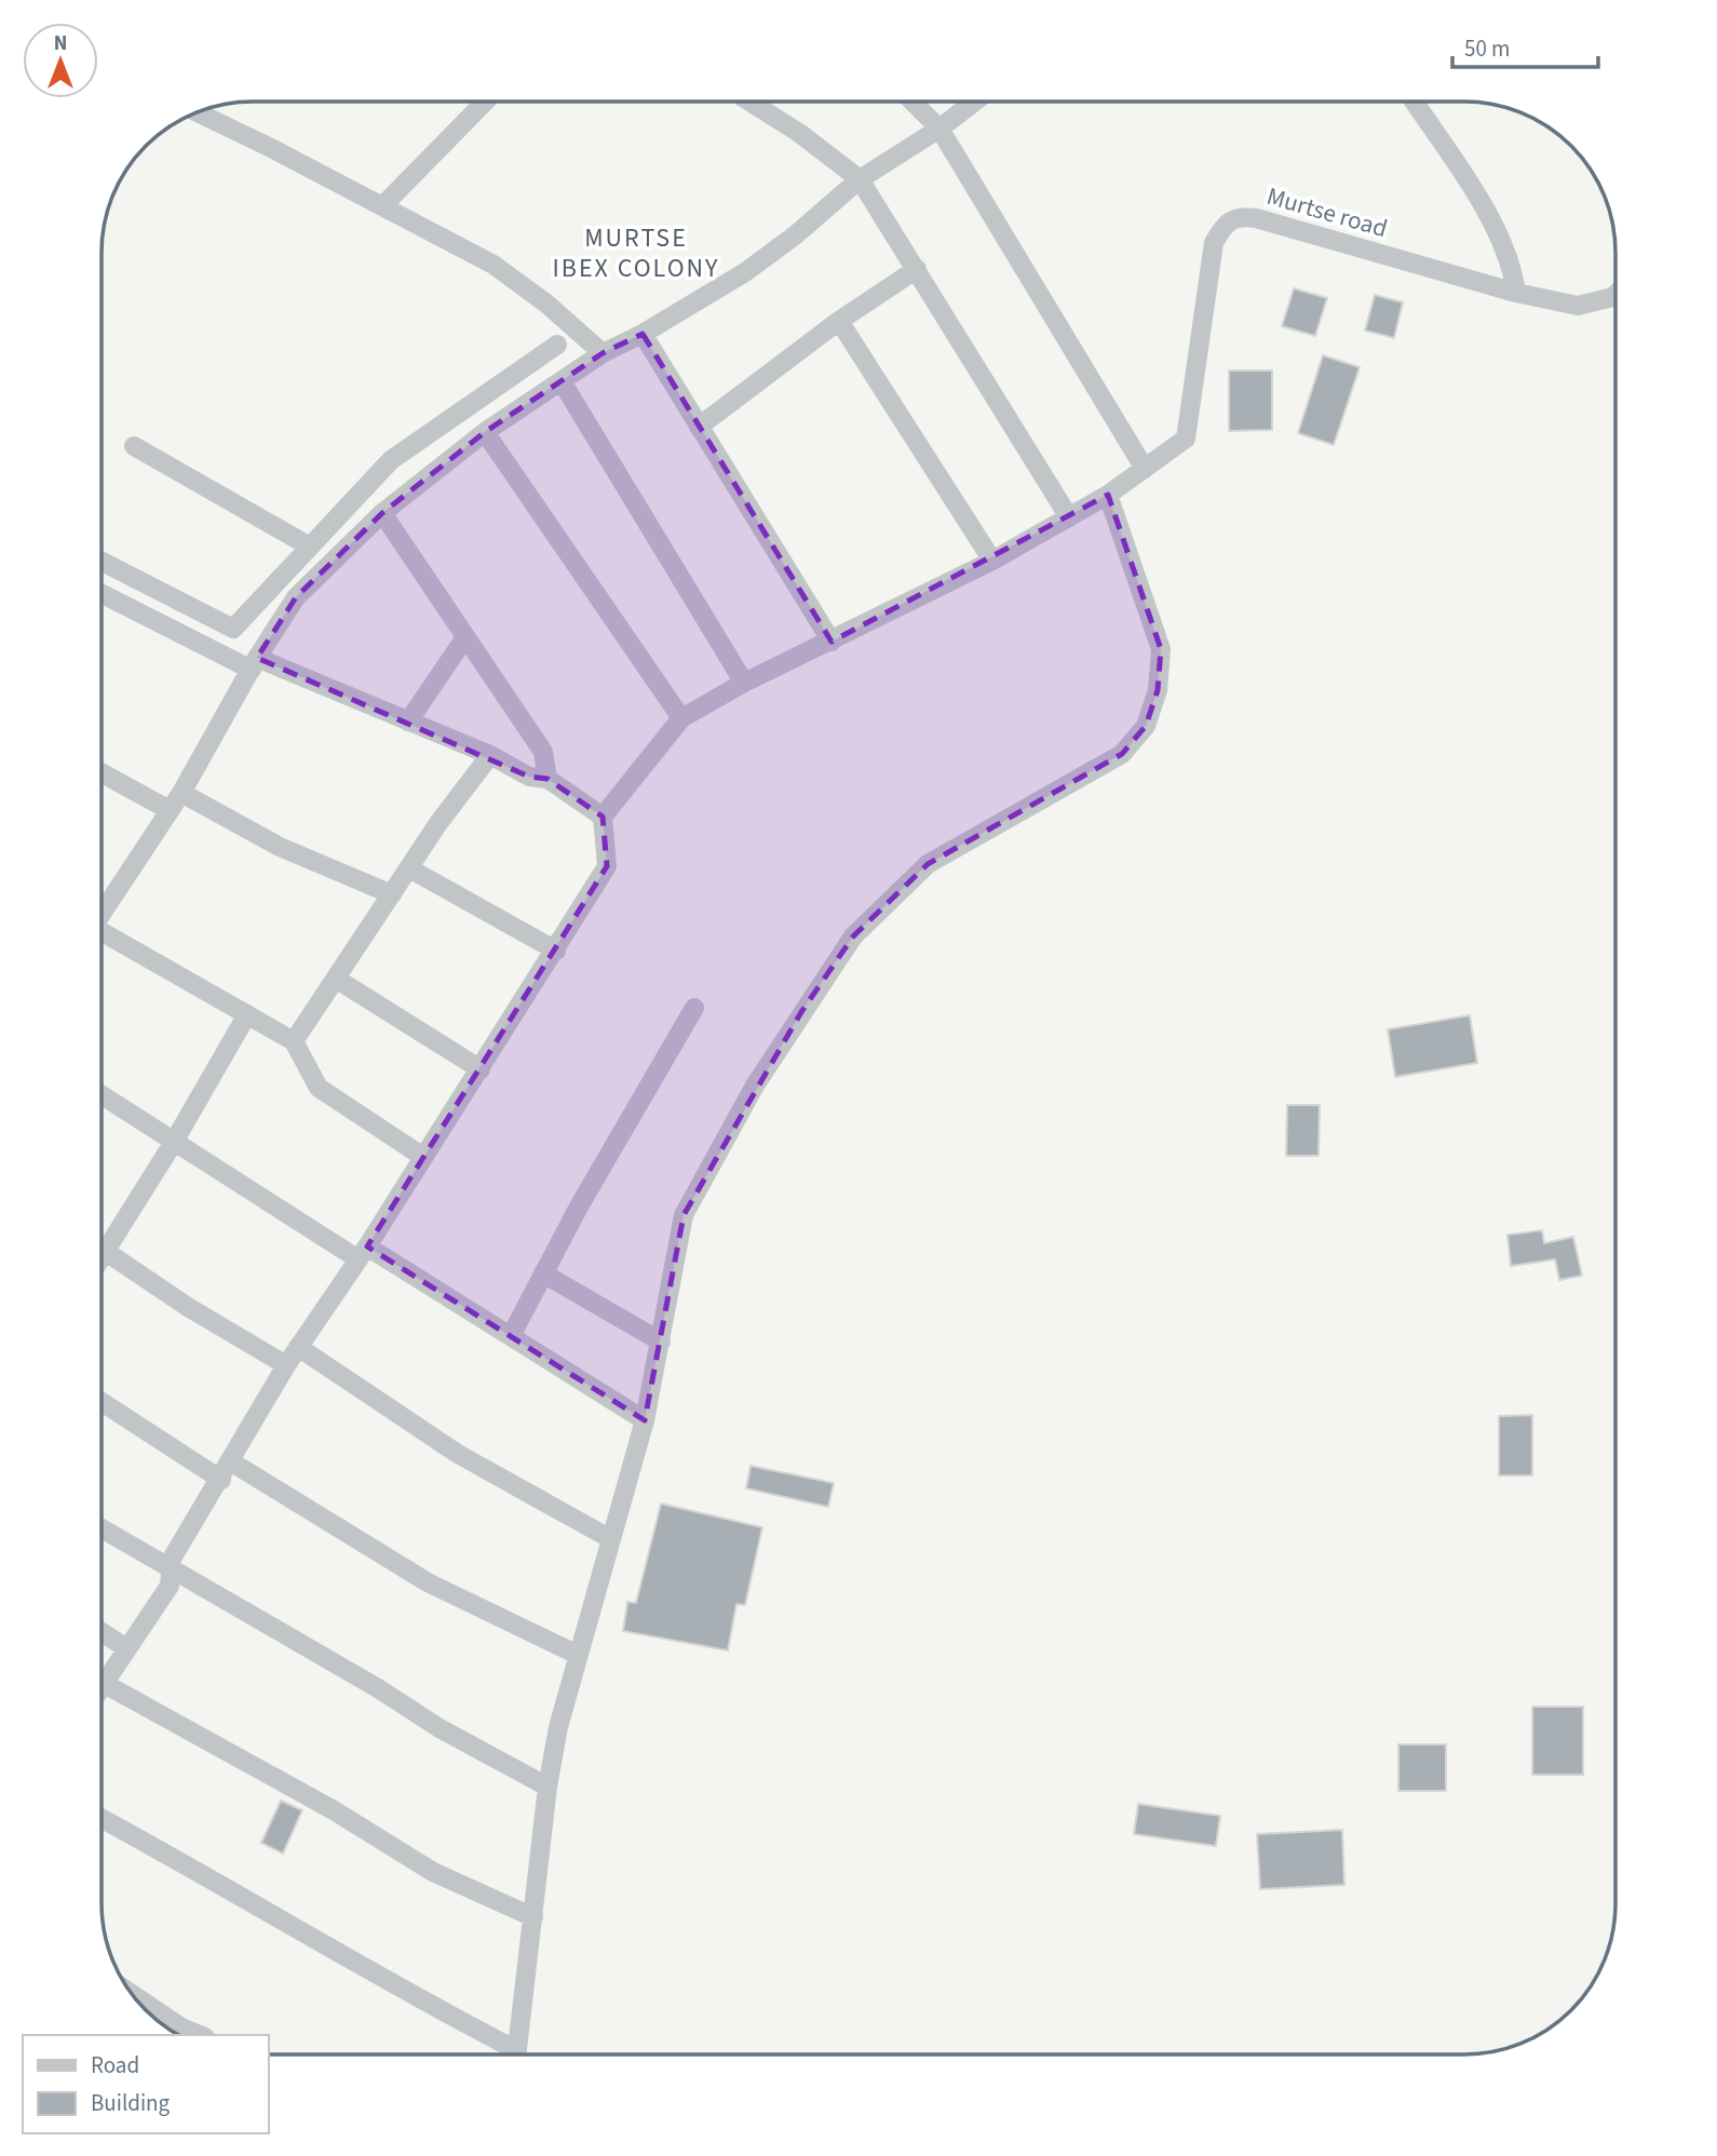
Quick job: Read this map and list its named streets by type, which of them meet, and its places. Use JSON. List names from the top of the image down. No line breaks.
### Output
{"streets":{"street":["Murtse road"]},"districts":["MURTSE IBEX COLONY"],"legend":["Road","Building"],"scale_bar":"50 m","north":"top"}
